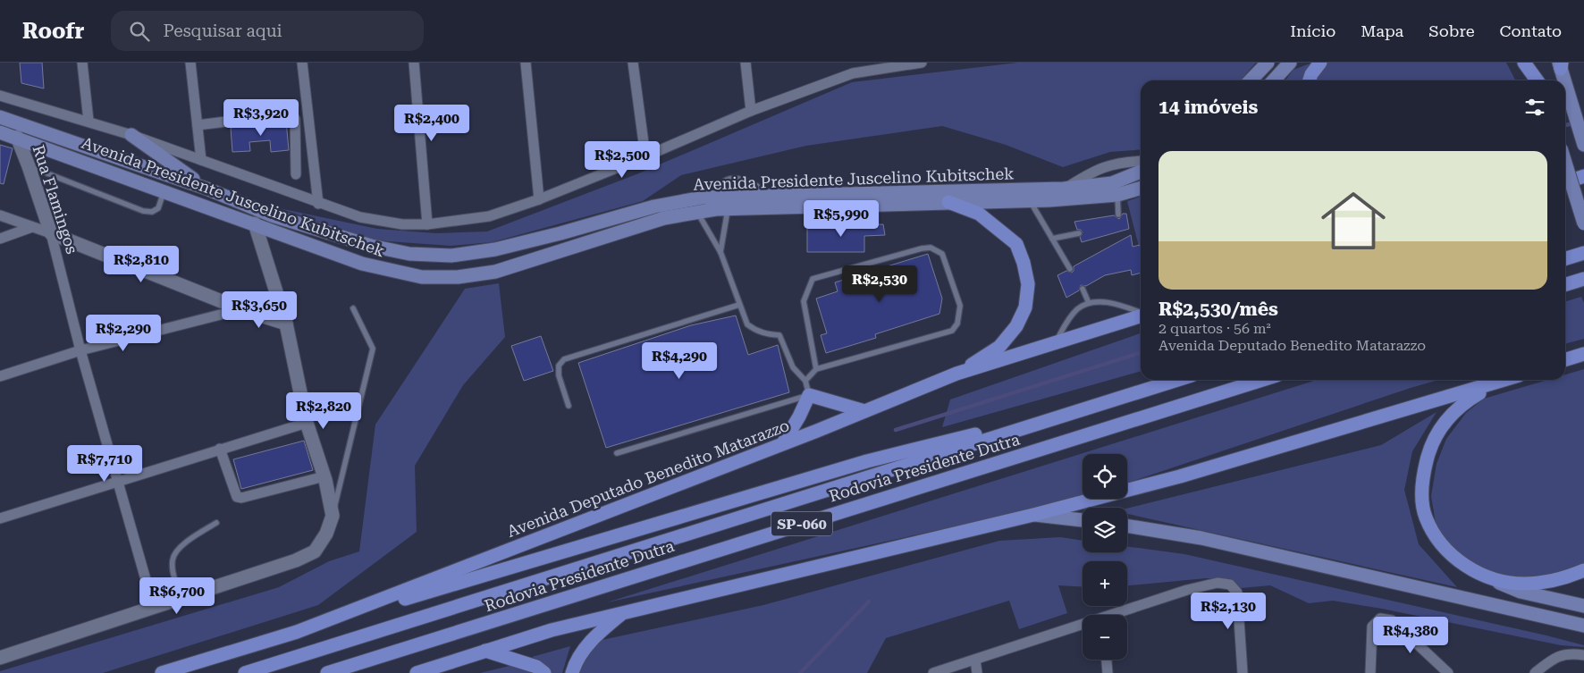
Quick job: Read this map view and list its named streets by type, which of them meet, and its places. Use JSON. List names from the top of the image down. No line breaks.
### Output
{"streets":{"highway":["Rodovia Presidente Dutra","Avenida Deputado Benedito Matarazzo","SP-060"],"main road":["Avenida Presidente Juscelino Kubitschek","Rua Flamingos"]},"crossings":[["Avenida Presidente Juscelino Kubitschek","Rua Flamingos"]],"page":{"header":"Roofr","search":"Pesquisar aqui","nav":["Início","Mapa","Sobre","Contato"],"heading":"14 imóveis","price":["R$3,920","R$2,400","R$2,500","R$5,990","R$2,810","R$2,530","R$3,650","R$2,290","R$4,290","R$2,820","R$7,710","R$6,700","R$2,130","R$4,380"],"list":[{"name":"R$2,530/mês","note":"2 quartos · 56 m² · Avenida Deputado Benedito Matarazzo"}],"map_buttons":["+","−"]}}
